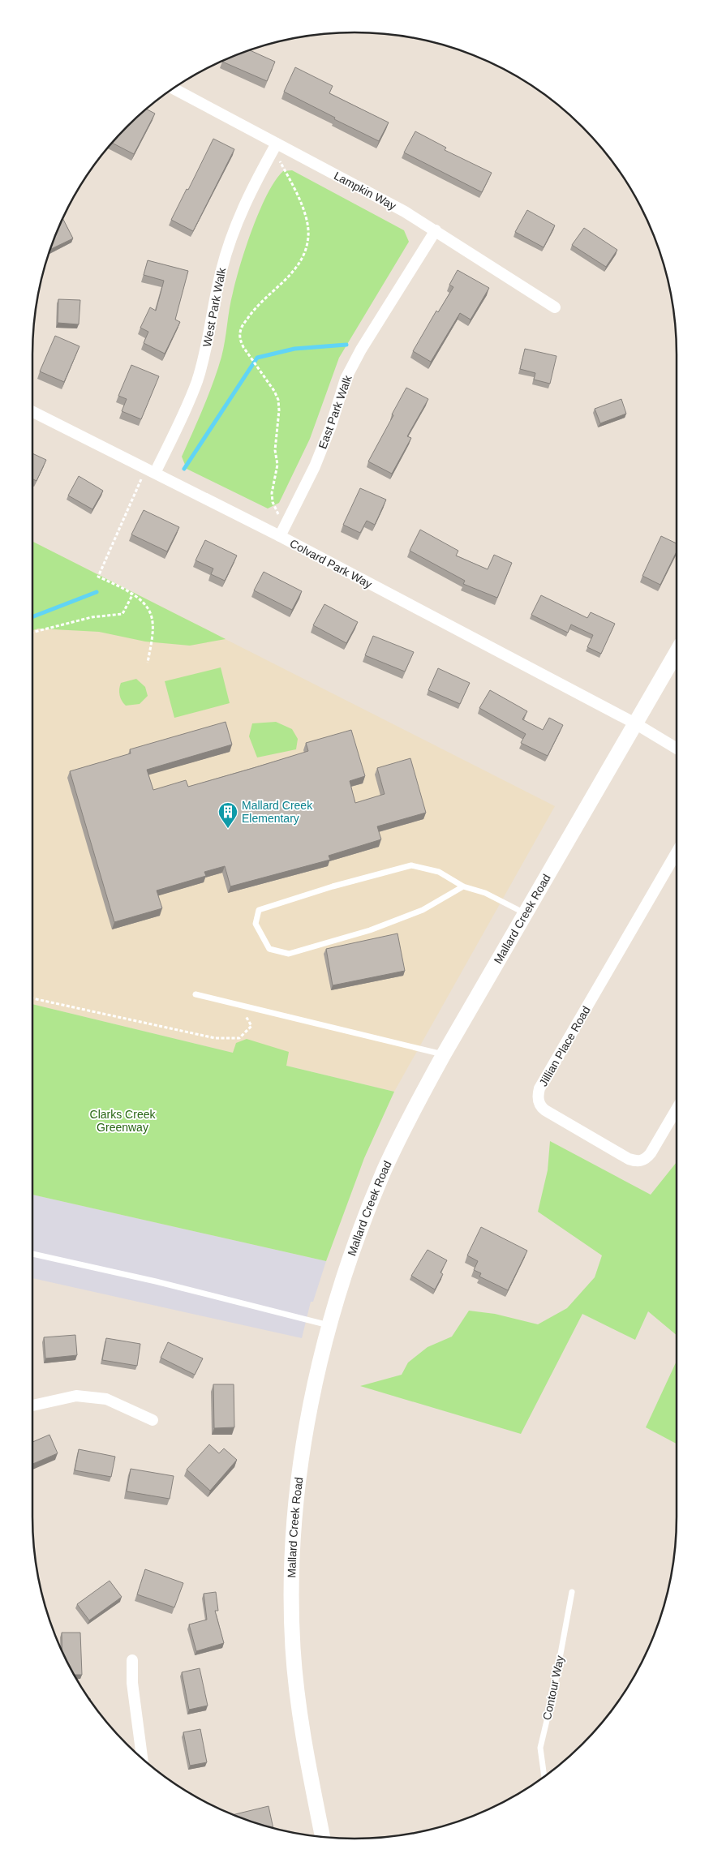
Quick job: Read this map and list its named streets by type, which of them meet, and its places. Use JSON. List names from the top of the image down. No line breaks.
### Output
{"streets":{"main road":["Mallard Creek Road"],"street":["Lampkin Way","West Park Walk","East Park Walk","Colvard Park Way","Jillian Place Road"],"lane":["Contour Way"]},"crossings":[["Lampkin Way","West Park Walk"],["Lampkin Way","East Park Walk"],["West Park Walk","Colvard Park Way"],["East Park Walk","Colvard Park Way"],["Colvard Park Way","Mallard Creek Road"]],"parks":["Clarks Creek Greenway"],"places":{"building":["Mallard Creek Elementary"]}}
